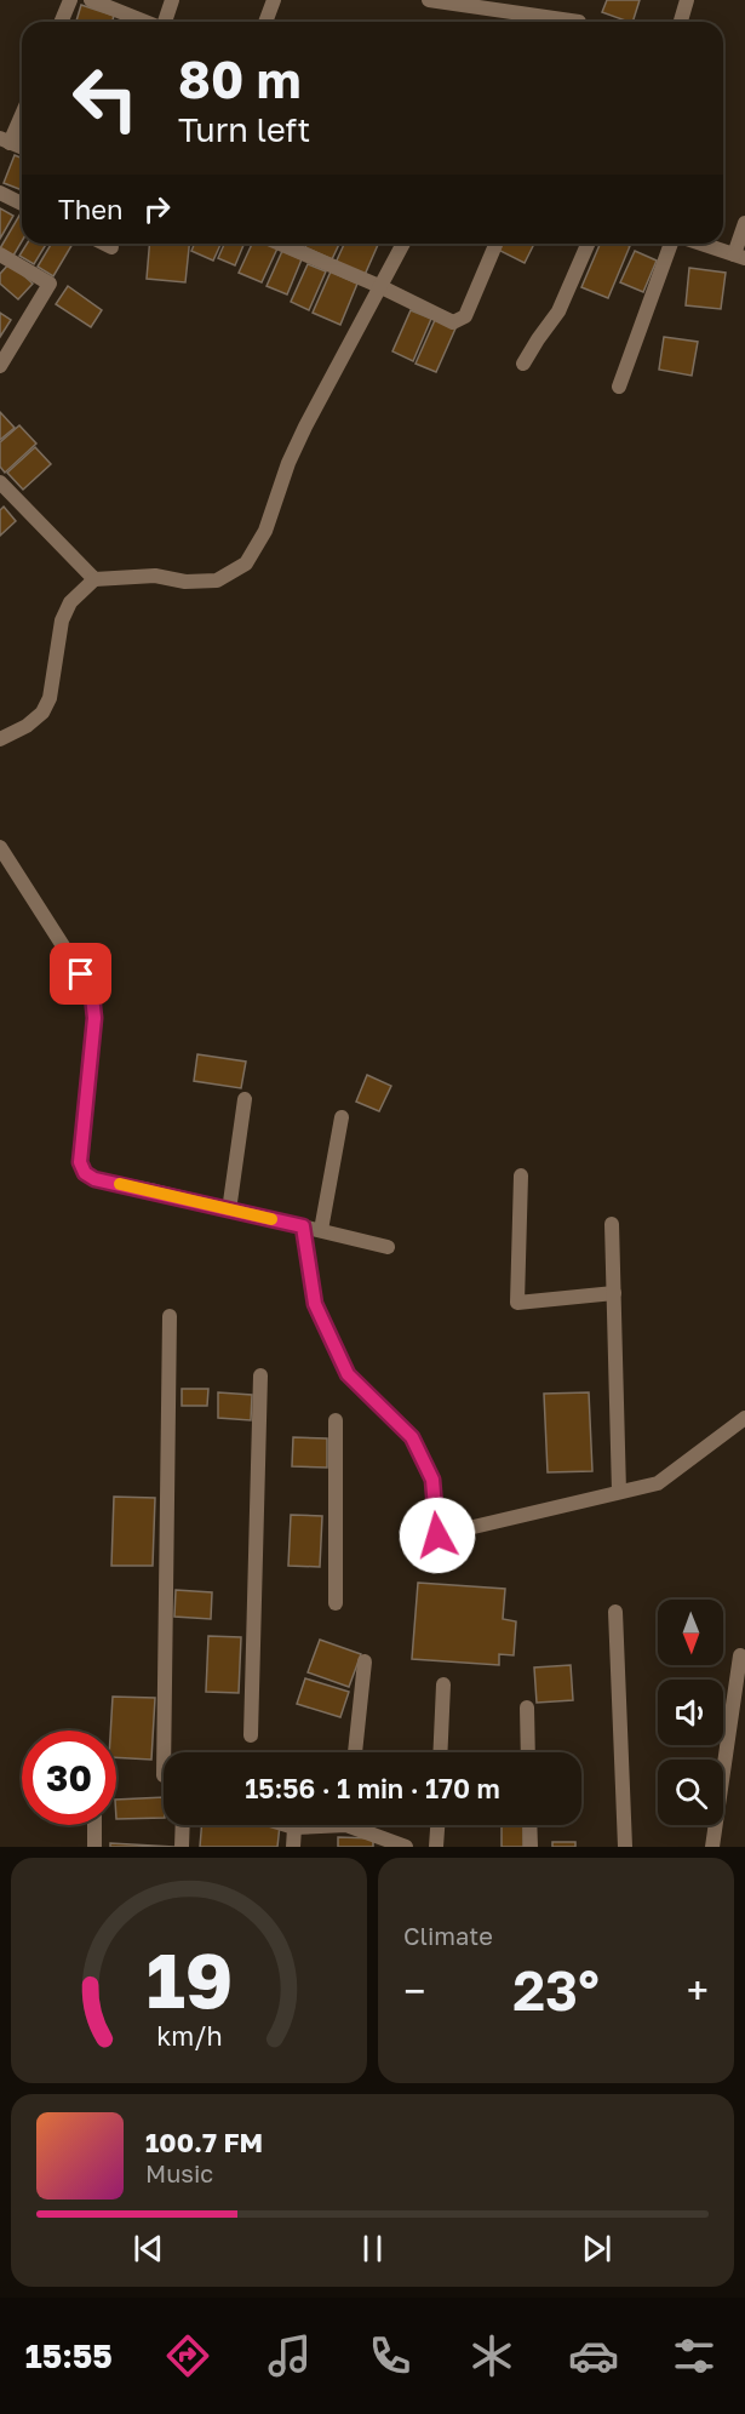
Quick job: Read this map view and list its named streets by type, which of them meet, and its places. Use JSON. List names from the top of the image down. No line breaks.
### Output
{"north":"bottom","page":{"turn":["80 m","Turn left"],"then":"Then","limit":"30","trip":"15:56 · 1 min · 170 m","tile":"Climate","heat":["−","23°","+"],"song":["100.7 FM","Music"],"tabs":"15:55","gauge":["19","km/h"]}}
